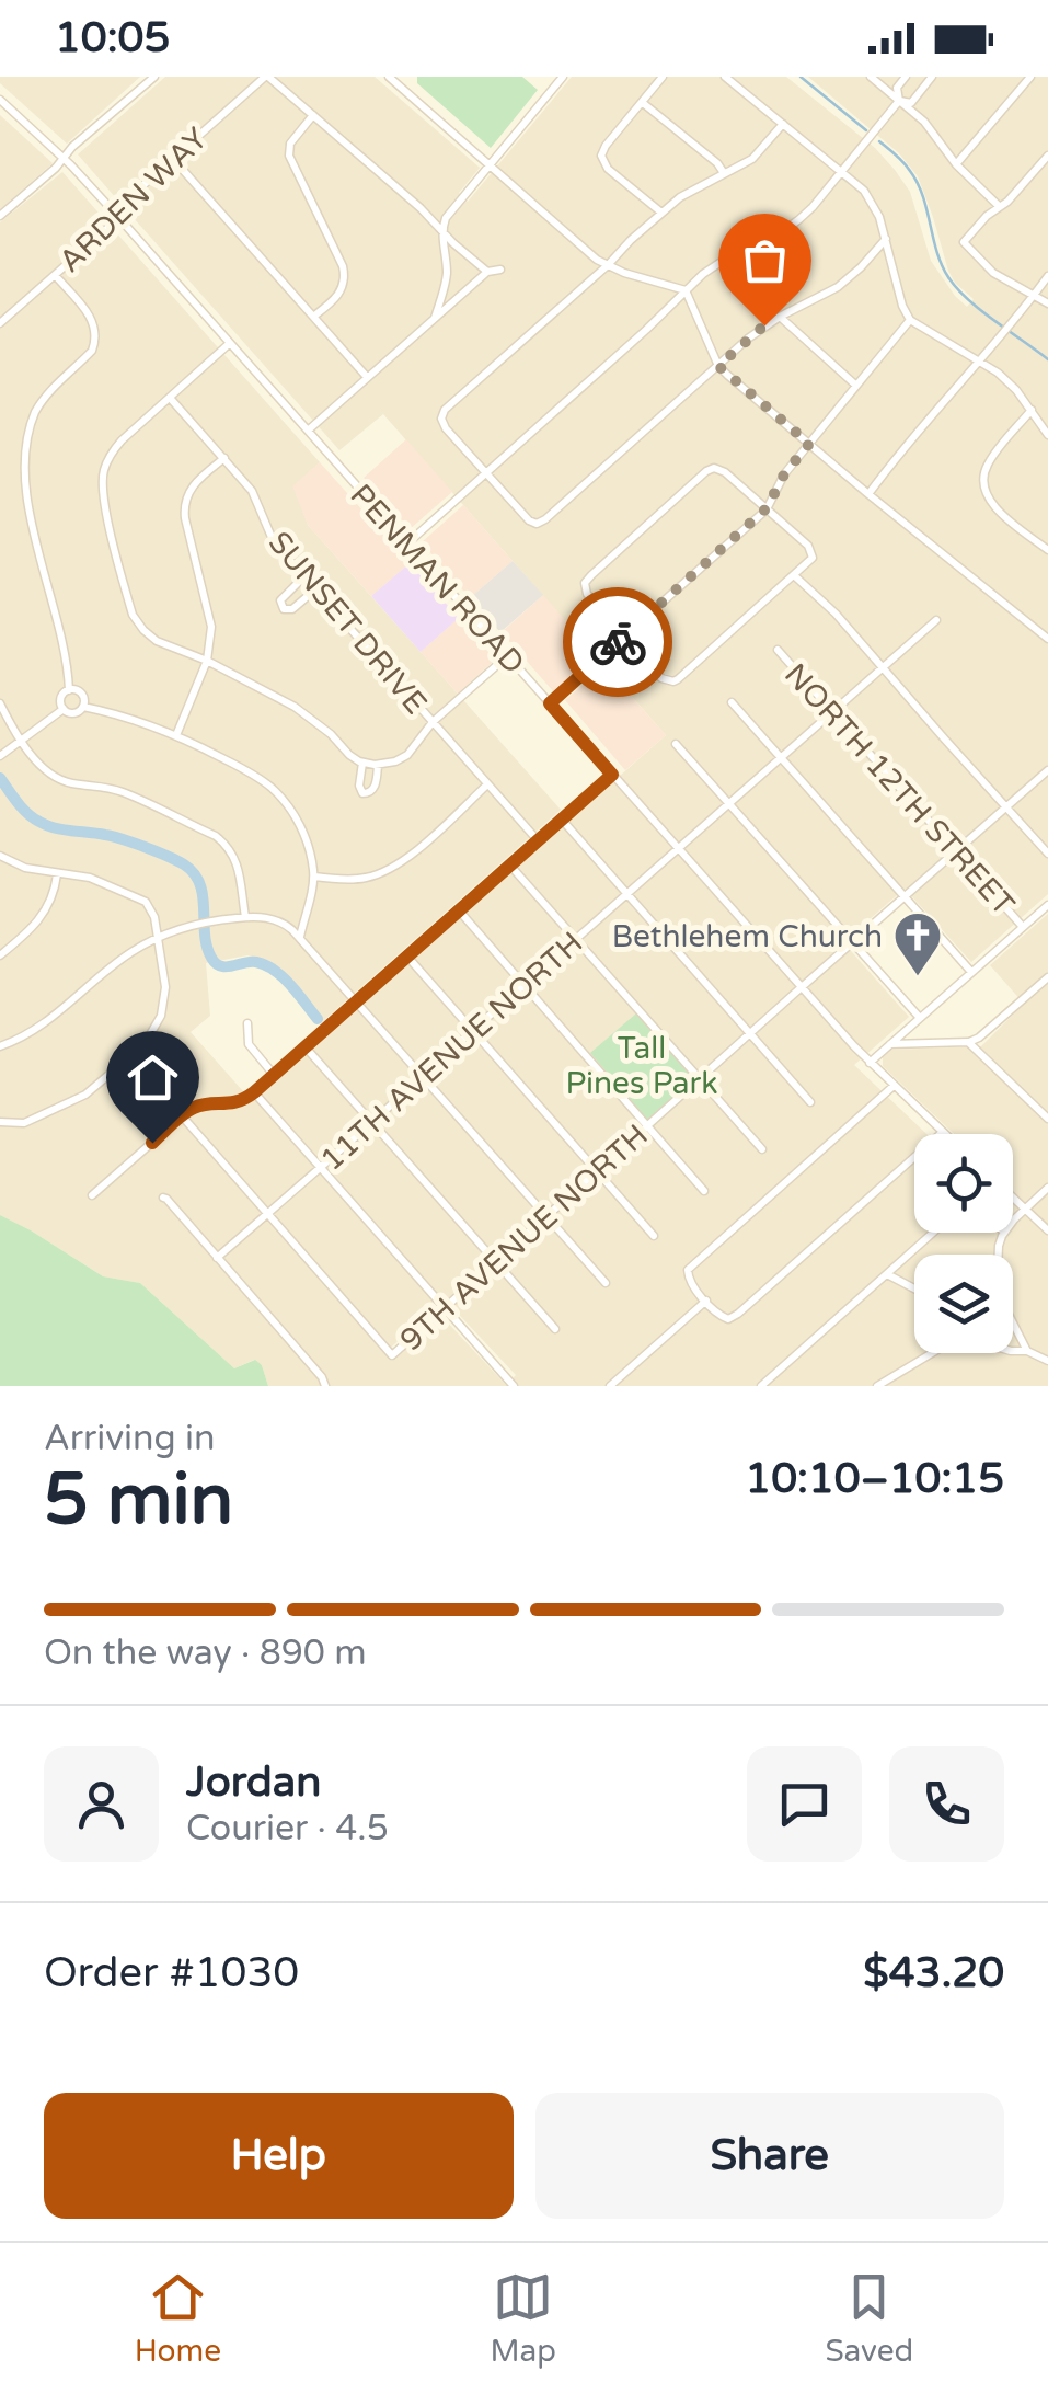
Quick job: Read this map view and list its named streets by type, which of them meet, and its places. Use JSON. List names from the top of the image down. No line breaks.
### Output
{"streets":{"street":["ARDEN WAY","PENMAN ROAD","SUNSET DRIVE","NORTH 12TH STREET","11TH AVENUE NORTH","9TH AVENUE NORTH"]},"crossings":[["ARDEN WAY","PENMAN ROAD"],["PENMAN ROAD","11TH AVENUE NORTH"],["PENMAN ROAD","9TH AVENUE NORTH"],["NORTH 12TH STREET","11TH AVENUE NORTH"],["NORTH 12TH STREET","9TH AVENUE NORTH"],["11TH AVENUE NORTH","9TH AVENUE NORTH"]],"parks":["Tall Pines Park"],"places":{"church":["Bethlehem Church"]},"page":{"status":"10:05","heading":["5 min","Arriving in","10:10–10:15"],"panel":["Jordan","Courier · 4.5","Order #1030","$43.20"],"bar":"On the way · 890 m","buttons":["Help","Share"],"tabs":["Home","Map","Saved"]}}
